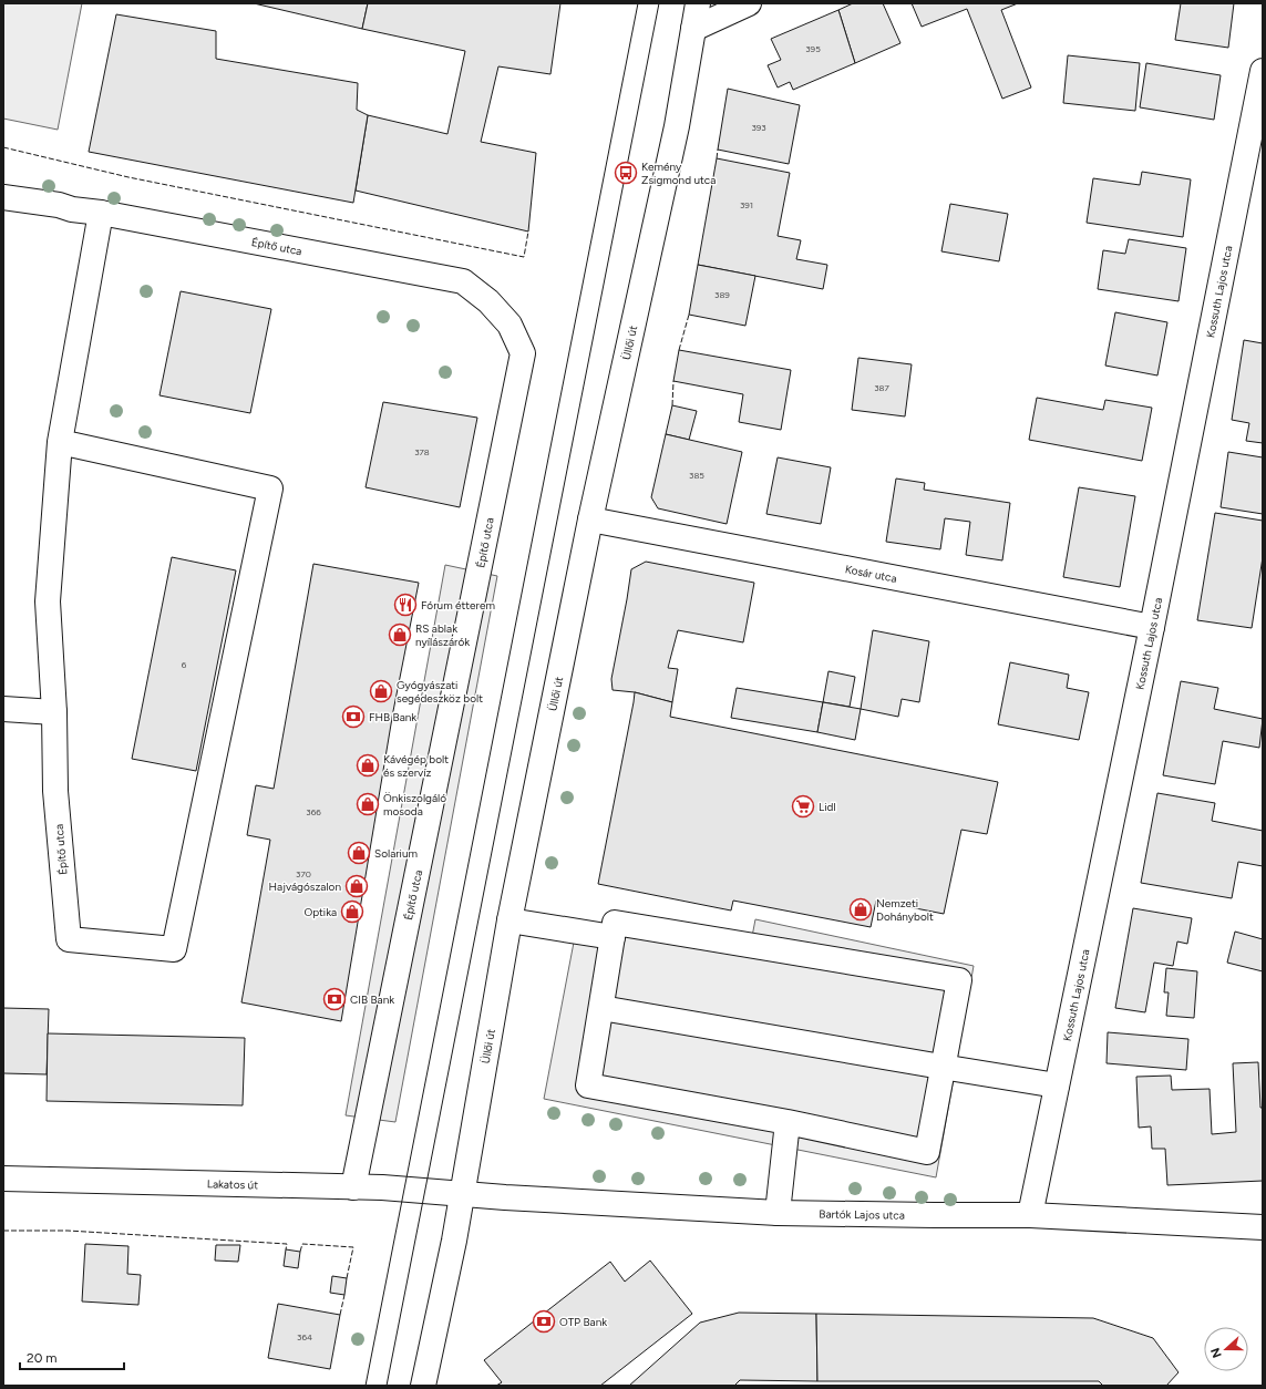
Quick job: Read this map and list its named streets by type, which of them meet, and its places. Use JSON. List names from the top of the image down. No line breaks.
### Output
{"streets":{"street":["Építő utca","Kossuth Lajos utca","Üllői út","Kosár utca","Lakatos út","Bartók Lajos utca"]},"crossings":[["Építő utca","Lakatos út"],["Kossuth Lajos utca","Kosár utca"],["Kossuth Lajos utca","Bartók Lajos utca"],["Üllői út","Kosár utca"],["Üllői út","Lakatos út"],["Üllői út","Bartók Lajos utca"],["Lakatos út","Bartók Lajos utca"]],"places":{"bus stop":["Kemény Zsigmond utca"],"restaurant":["Fórum étterem"],"shop":["RS ablak nyílászárók","Gyógyászati segédeszköz bolt","Kávégép bolt és szervíz","Önkiszolgáló mosoda","Solarium","Hajvágószalon","Nemzeti Dohánybolt","Optika"],"bank":["FHB Bank","CIB Bank","OTP Bank"],"supermarket":["Lidl"]},"house_numbers":["395","393","391","389","387","378","385","6","366","370","364"],"scale_bar":"20 m","north":"left"}
